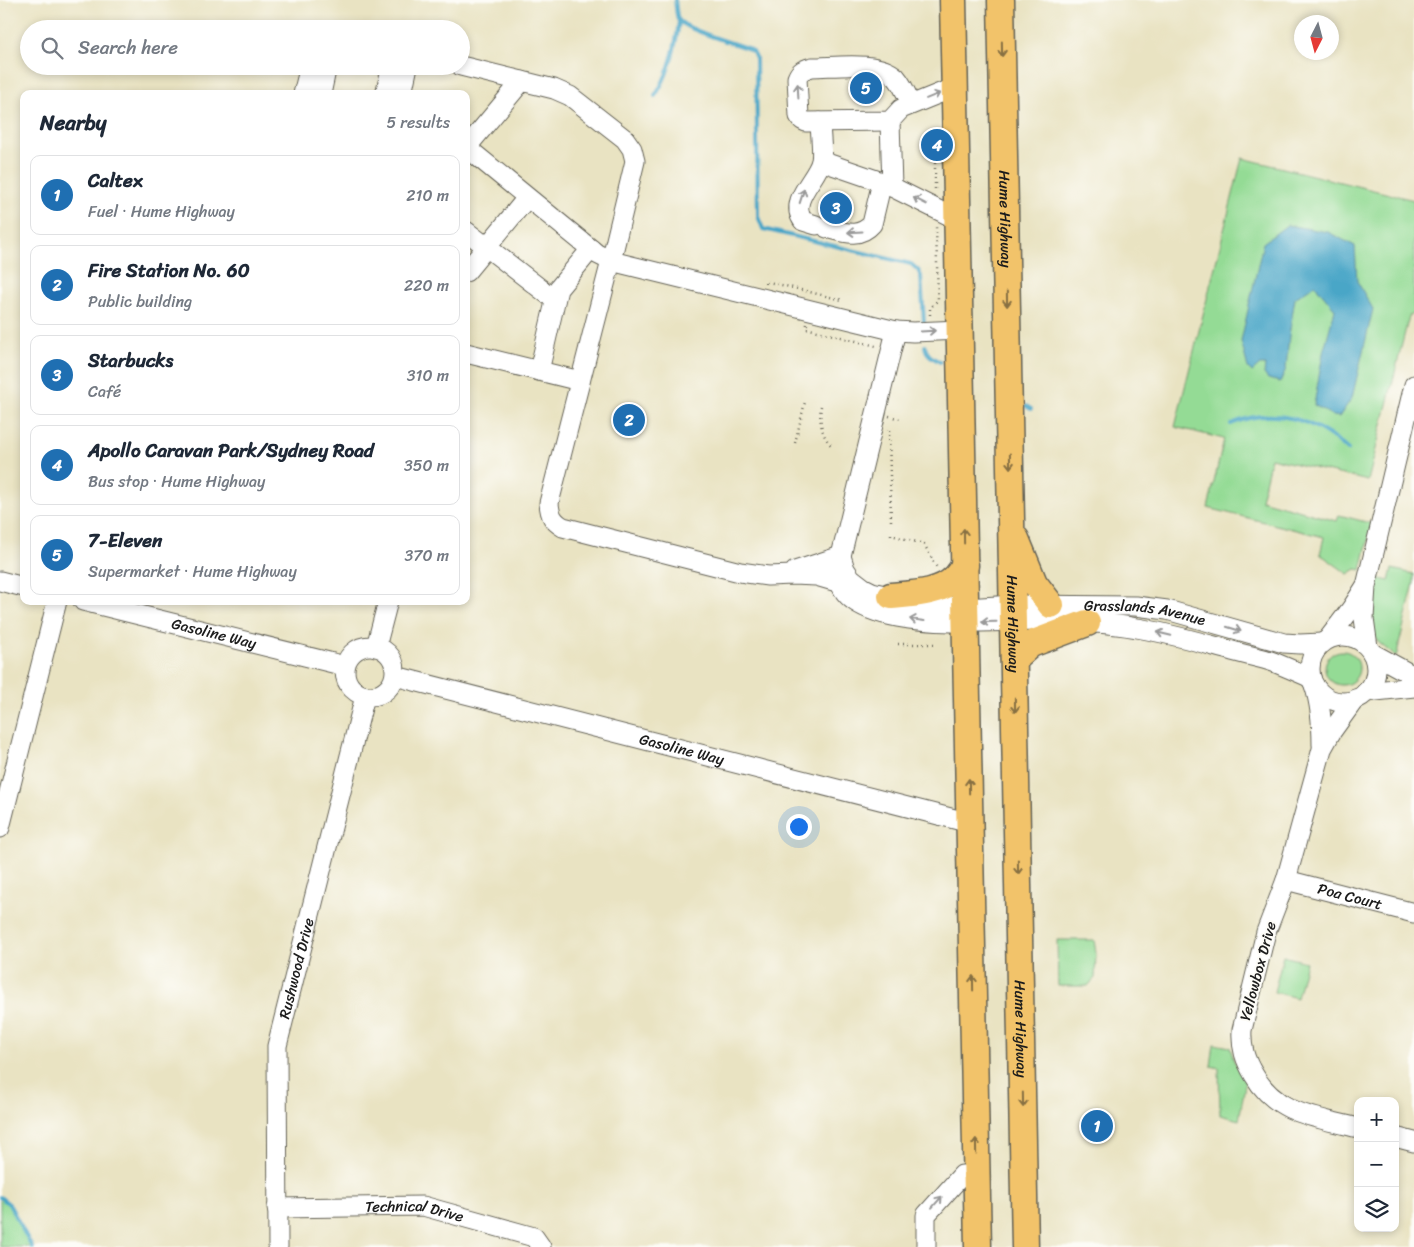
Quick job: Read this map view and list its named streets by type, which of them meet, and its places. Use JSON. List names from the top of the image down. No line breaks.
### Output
{"streets":{"highway":["Hume Highway"],"street":["Grasslands Avenue","Gasoline Way","Poa Court","Rushwood Drive","Yellowbox Drive","Technical Drive"]},"crossings":[["Hume Highway","Grasslands Avenue"],["Gasoline Way","Rushwood Drive"],["Poa Court","Yellowbox Drive"],["Rushwood Drive","Technical Drive"]],"north":"bottom","page":{"search":"Search here","pins":["5","4","3","2","1"],"heading":["Nearby","5 results"],"list":[{"mark":"1","name":"Caltex","note":"Fuel · Hume Highway","value":"210 m"},{"mark":"2","name":"Fire Station No. 60","note":"Public building","value":"220 m"},{"mark":"3","name":"Starbucks","note":"Café","value":"310 m"},{"mark":"4","name":"Apollo Caravan Park/Sydney Road","note":"Bus stop · Hume Highway","value":"350 m"},{"mark":"5","name":"7-Eleven","note":"Supermarket · Hume Highway","value":"370 m"}],"map_buttons":["+","−"]}}
